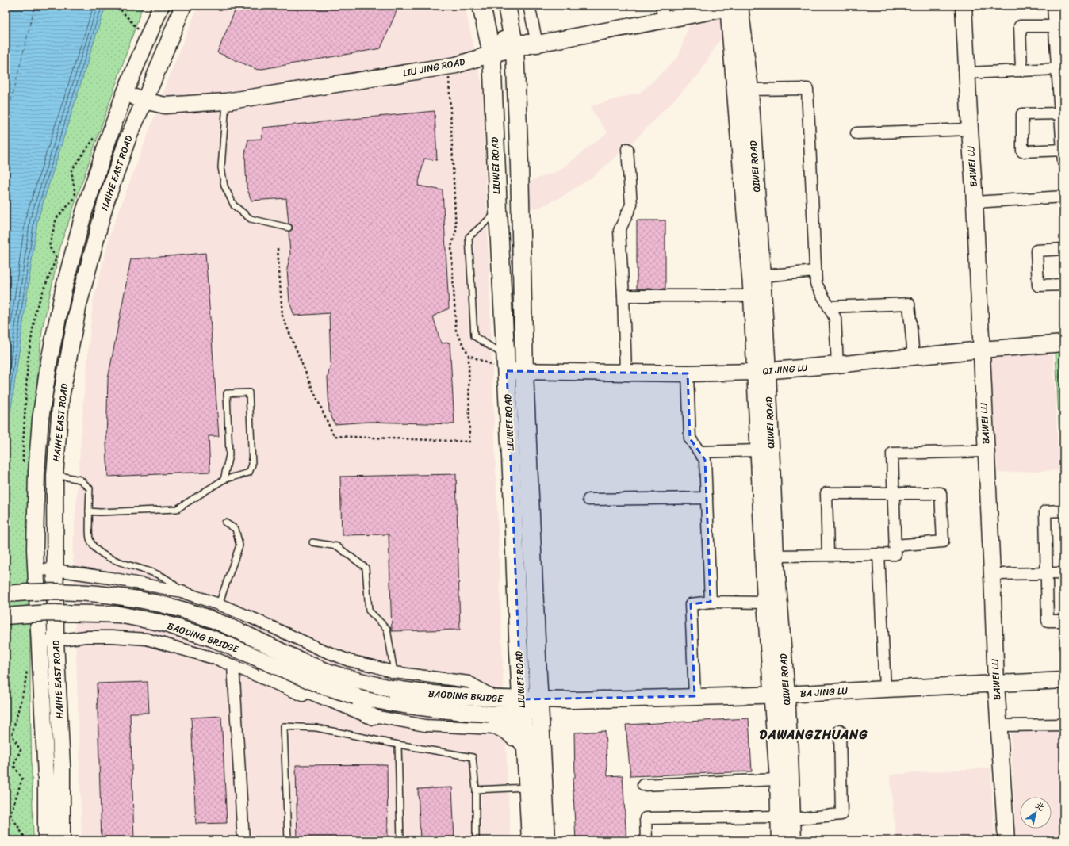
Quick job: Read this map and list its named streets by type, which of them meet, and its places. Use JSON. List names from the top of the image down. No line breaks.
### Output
{"streets":{"main road":["LIUWEI ROAD"],"street":["LIU JING ROAD","QIWEI ROAD","BAWEI LU","HAIHE EAST ROAD","QI JING LU","BAODING BRIDGE","BA JING LU"]},"crossings":[["LIU JING ROAD","LIUWEI ROAD"],["LIU JING ROAD","HAIHE EAST ROAD"],["LIUWEI ROAD","QI JING LU"],["LIUWEI ROAD","BAODING BRIDGE"],["LIUWEI ROAD","BA JING LU"],["QIWEI ROAD","QI JING LU"],["QIWEI ROAD","BA JING LU"],["BAWEI LU","QI JING LU"],["BAWEI LU","BA JING LU"]],"districts":["DAWANGZHUANG"],"north":"top right"}
